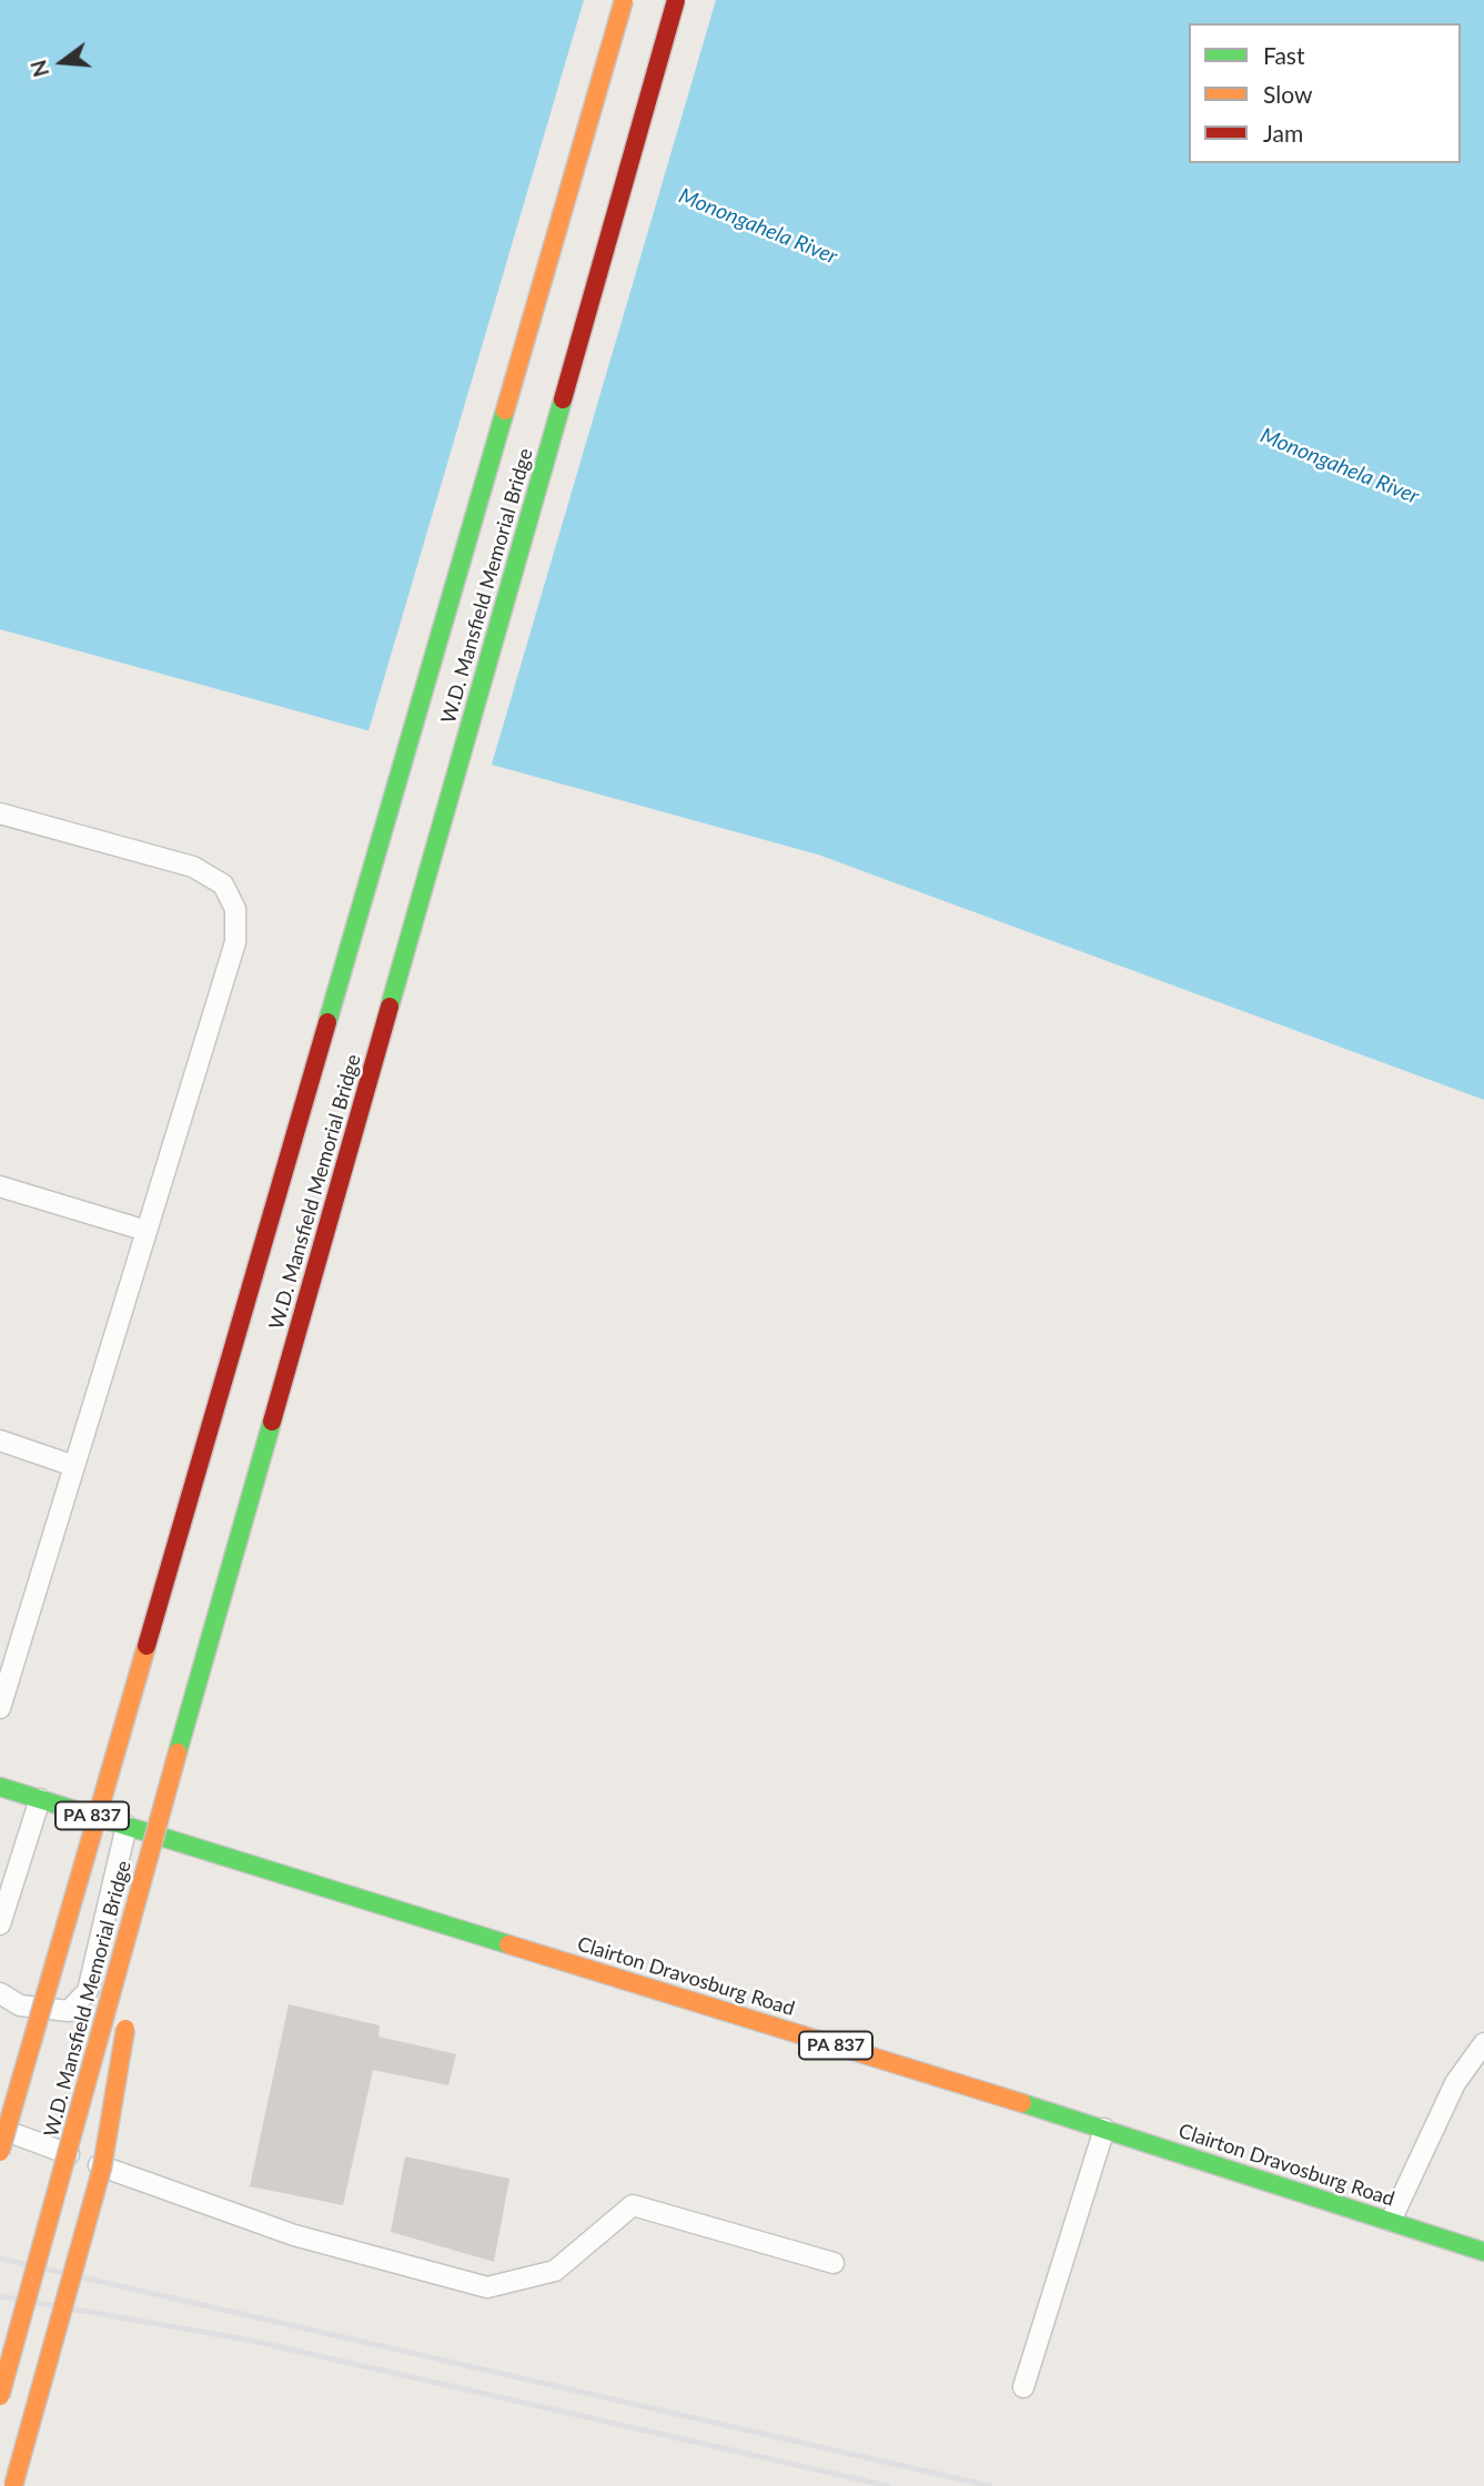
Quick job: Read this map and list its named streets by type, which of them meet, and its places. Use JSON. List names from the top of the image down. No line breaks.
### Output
{"streets":{"main road":["W.D. Mansfield Memorial Bridge","PA 837","Clairton Dravosburg Road"]},"crossings":[["PA 837","Clairton Dravosburg Road"]],"water":["Monongahela River"],"legend":["Fast","Slow","Jam"],"north":"left"}
